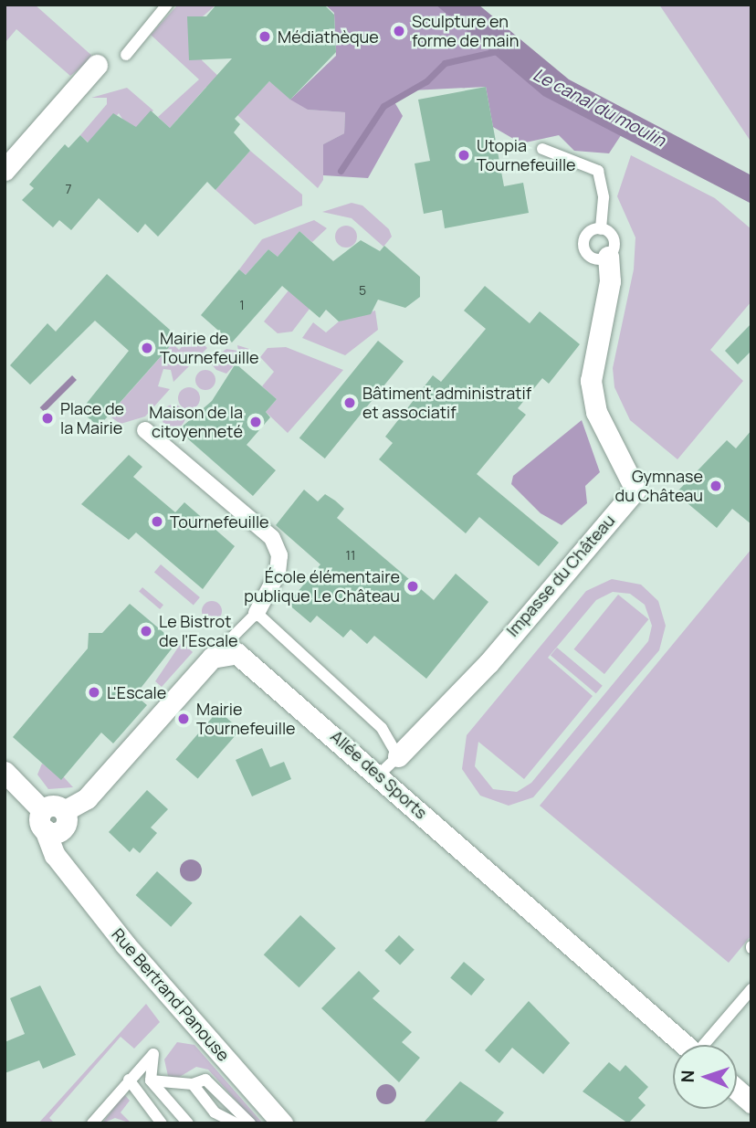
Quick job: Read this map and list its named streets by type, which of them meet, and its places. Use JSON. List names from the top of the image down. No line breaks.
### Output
{"streets":{"street":["Impasse du Château","Allée des Sports","Rue Bertrand Panouse"]},"water":["Le canal du moulin"],"places":["Sculpture en forme de main","Médiathèque","Utopia Tournefeuille","Mairie de Tournefeuille","Bâtiment administratif et associatif","Place de la Mairie","Maison de la citoyenneté","Gymnase du Château","Tournefeuille","École élémentaire publique Le Château","Le Bistrot de l'Escale","L'Escale","Mairie Tournefeuille"],"house_numbers":["7","5","1","11"],"north":"left"}
